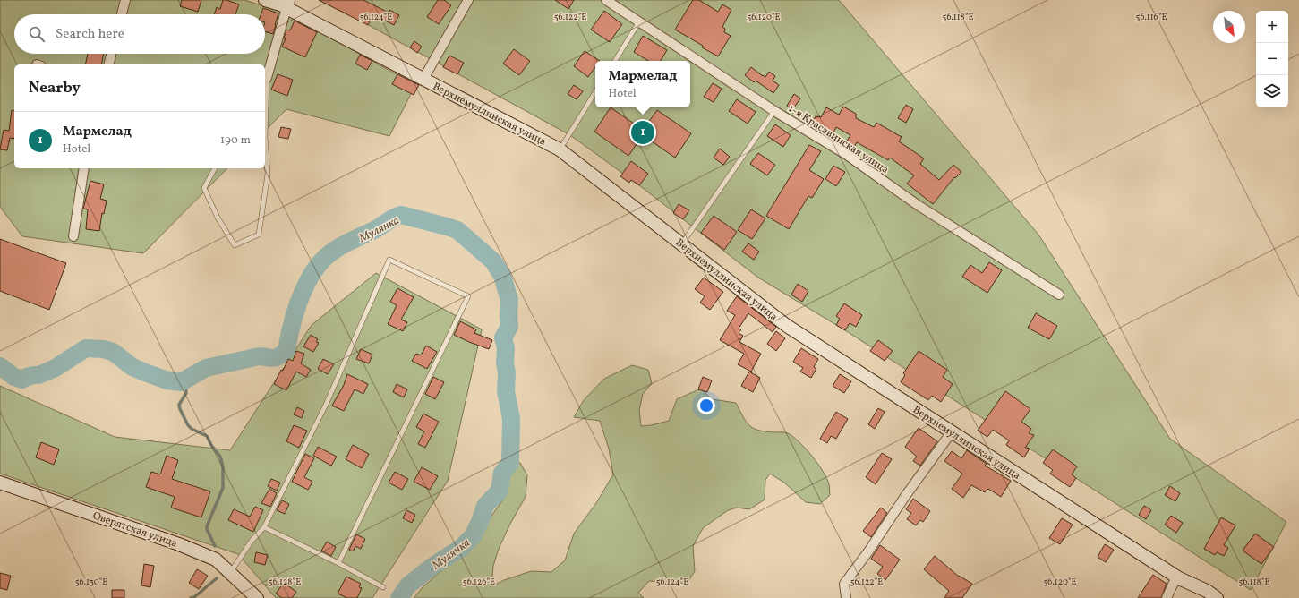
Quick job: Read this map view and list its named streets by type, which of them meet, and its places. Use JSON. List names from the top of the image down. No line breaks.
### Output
{"streets":{"street":["Верхнемуллинская улица","1-я Красавинская улица","Оверятская улица"]},"water":["Мулянка"],"north":"bottom right","page":{"map_buttons":["+","−"],"search":"Search here","popup":["Мармелад","Hotel"],"heading":"Nearby","list":[{"mark":"1","name":"Мармелад","note":"Hotel","value":"190 m"}],"pins":"1"},"coordinates":["56.124°E","56.122°E","56.120°E","56.118°E","56.116°E","56.130°E","56.128°E","56.126°E"]}
